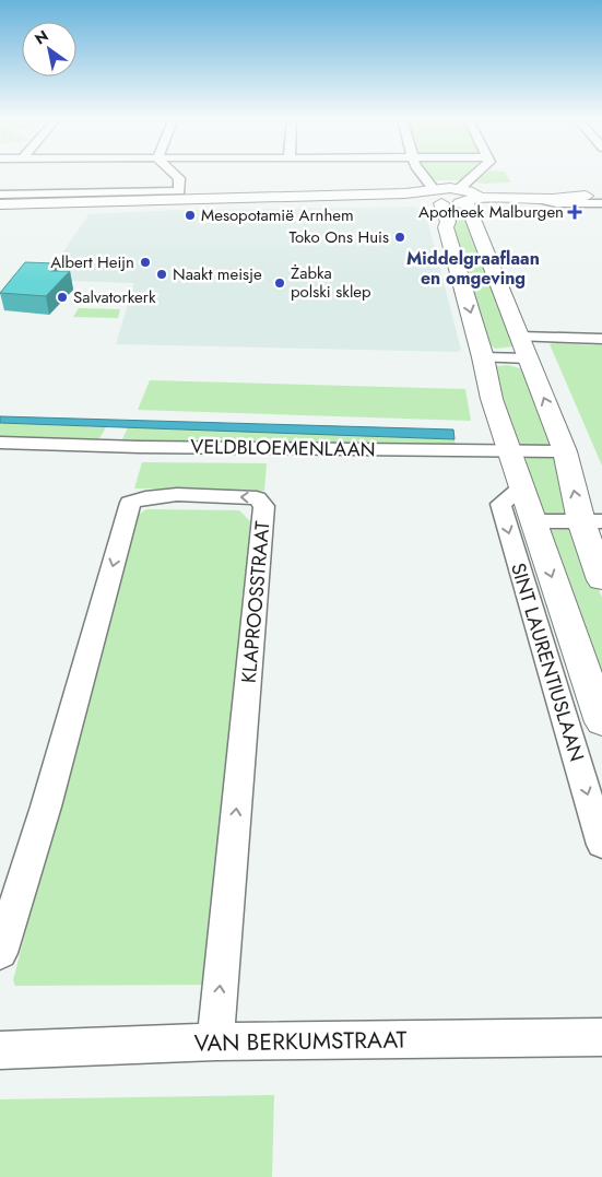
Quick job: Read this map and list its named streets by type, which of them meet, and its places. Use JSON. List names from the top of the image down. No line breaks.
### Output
{"streets":{"street":["VELDBLOEMENLAAN","KLAPROOSSTRAAT","SINT LAURENTIUSLAAN","VAN BERKUMSTRAAT"]},"crossings":[["VELDBLOEMENLAAN","SINT LAURENTIUSLAAN"],["KLAPROOSSTRAAT","VAN BERKUMSTRAAT"]],"districts":["Middelgraaflaan en omgeving"],"places":{"health":["Apotheek Malburgen"],"other":["Mesopotamië Arnhem","Toko Ons Huis","Albert Heijn","Naakt meisje","Żabka polski sklep","Salvatorkerk"]},"north":"top left"}
